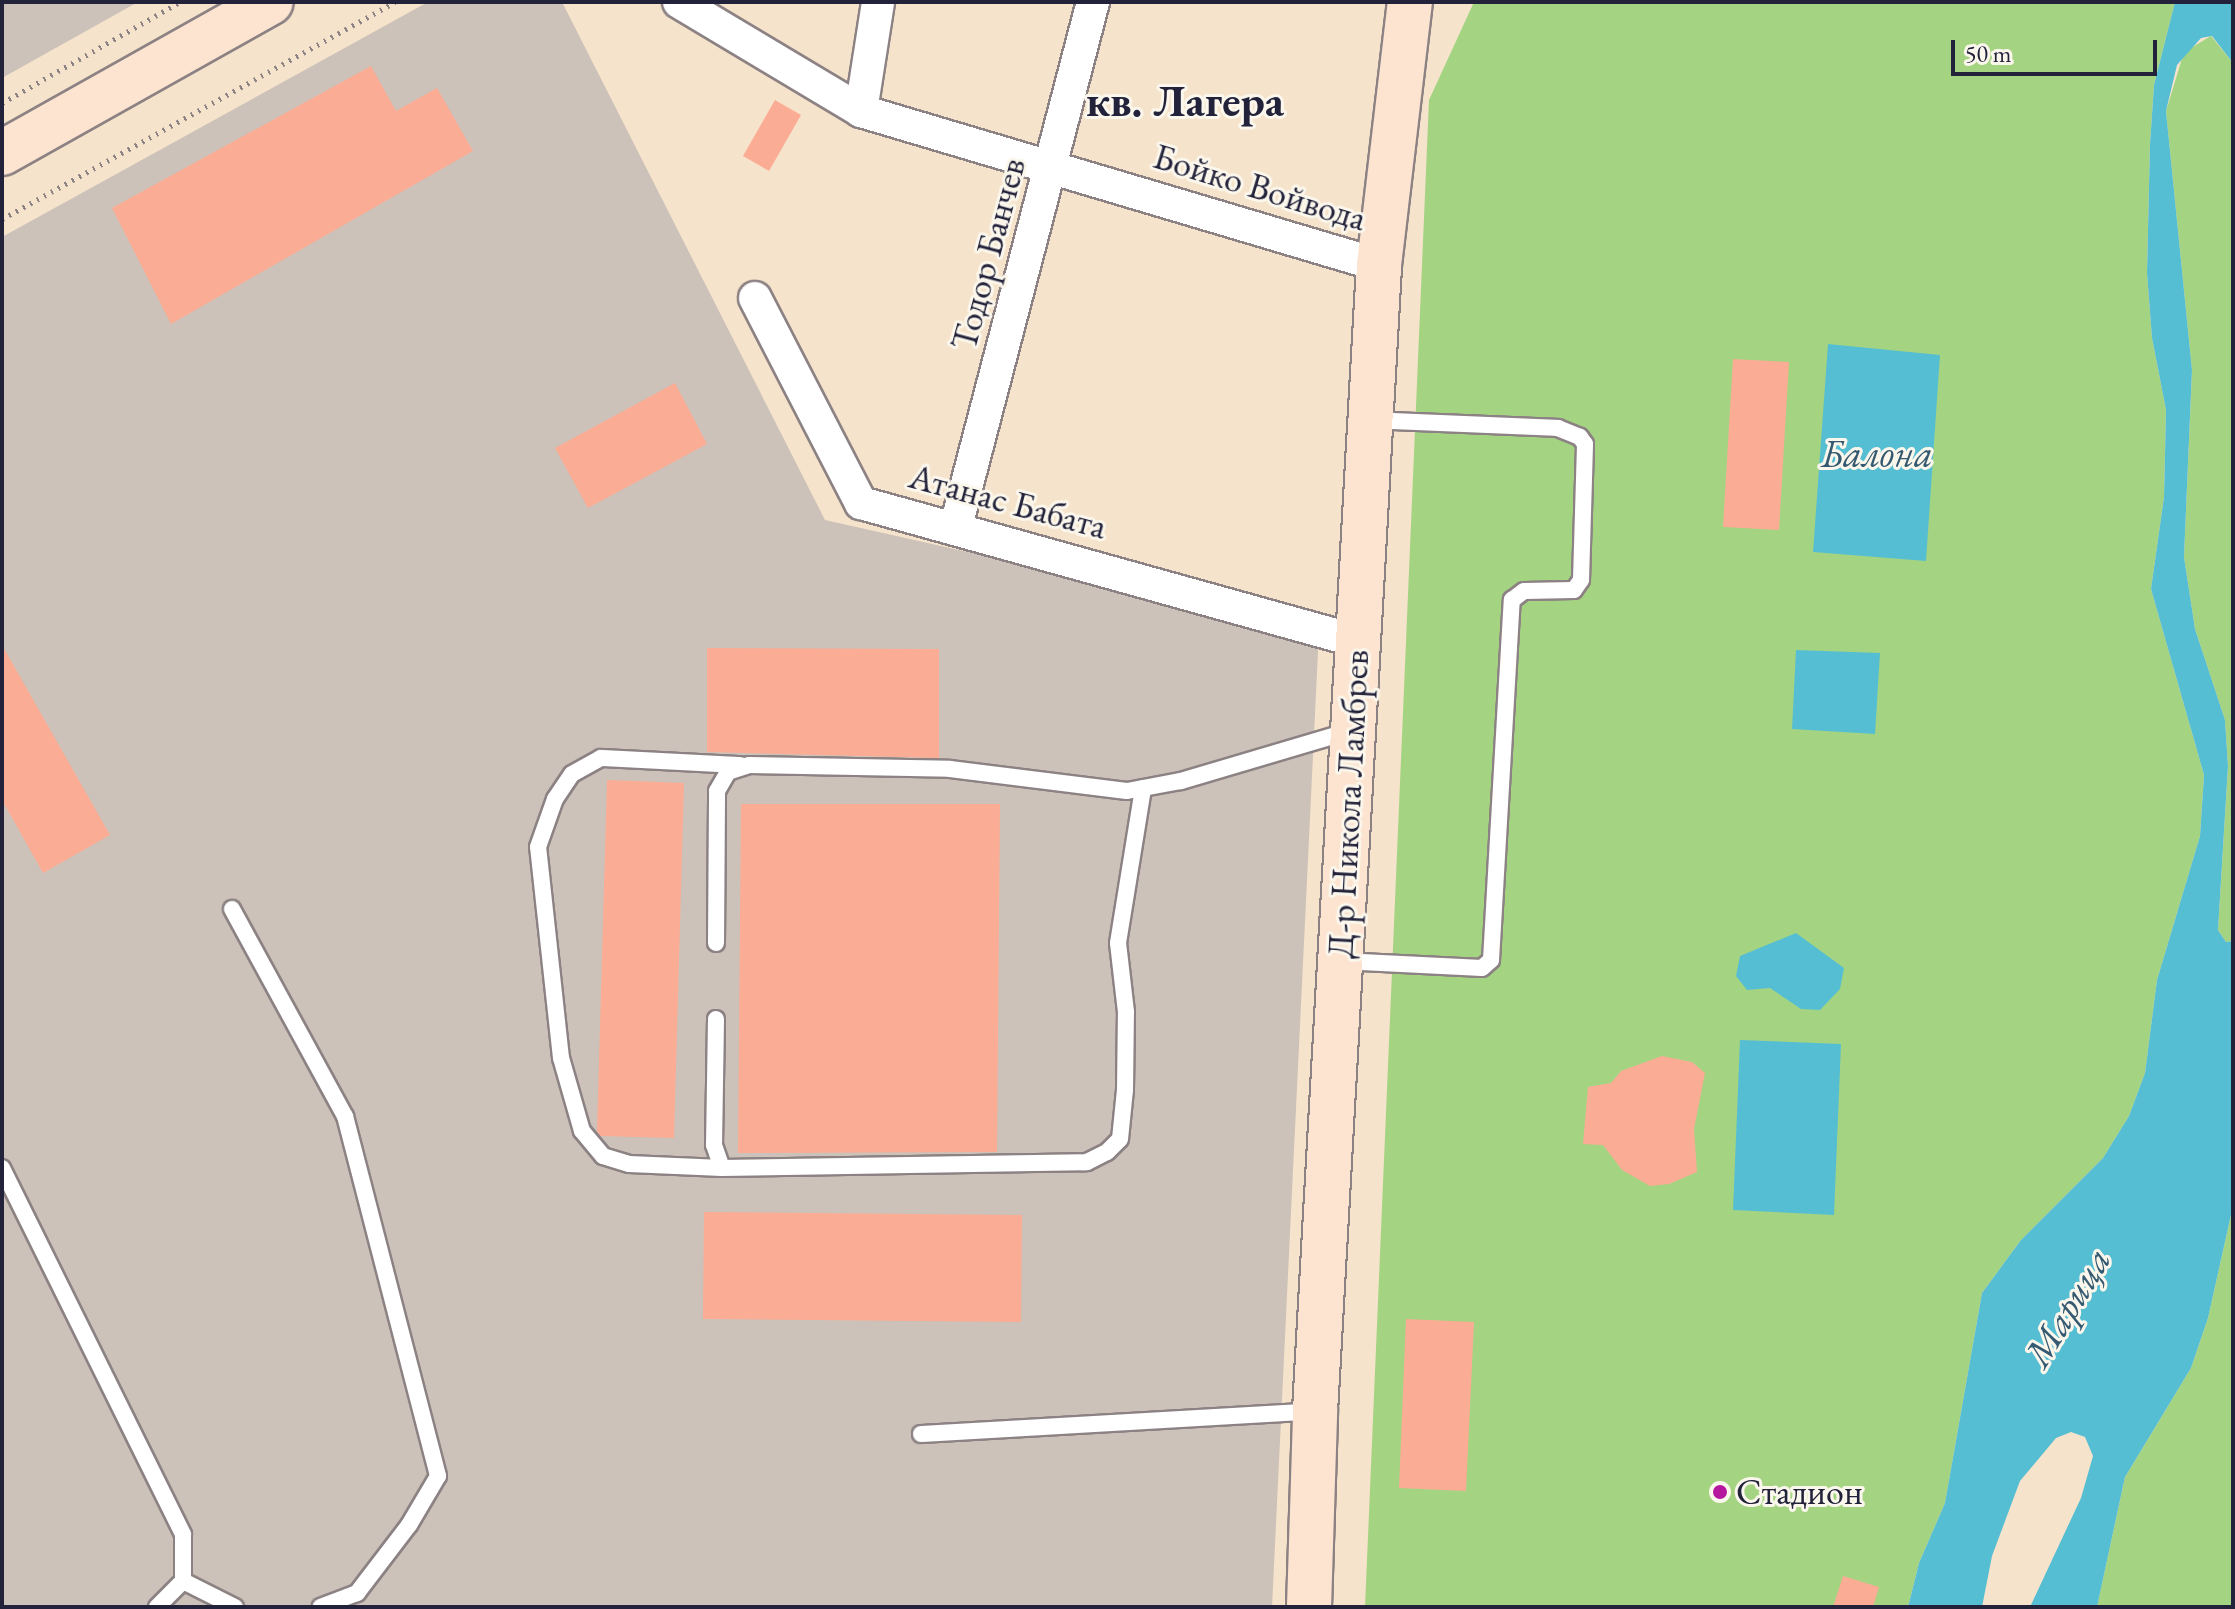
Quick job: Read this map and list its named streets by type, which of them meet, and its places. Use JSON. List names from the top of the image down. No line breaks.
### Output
{"streets":{"street":["Бойко Войвода","Тодор Банчев","Атанас Бабата","Д-р Никола Ламбрев"]},"crossings":[["Бойко Войвода","Тодор Банчев"],["Бойко Войвода","Д-р Никола Ламбрев"],["Тодор Банчев","Атанас Бабата"],["Атанас Бабата","Д-р Никола Ламбрев"]],"districts":["кв. Лагера"],"water":["Балона","Марица"],"places":["Стадион"],"scale_bar":"50 m"}
